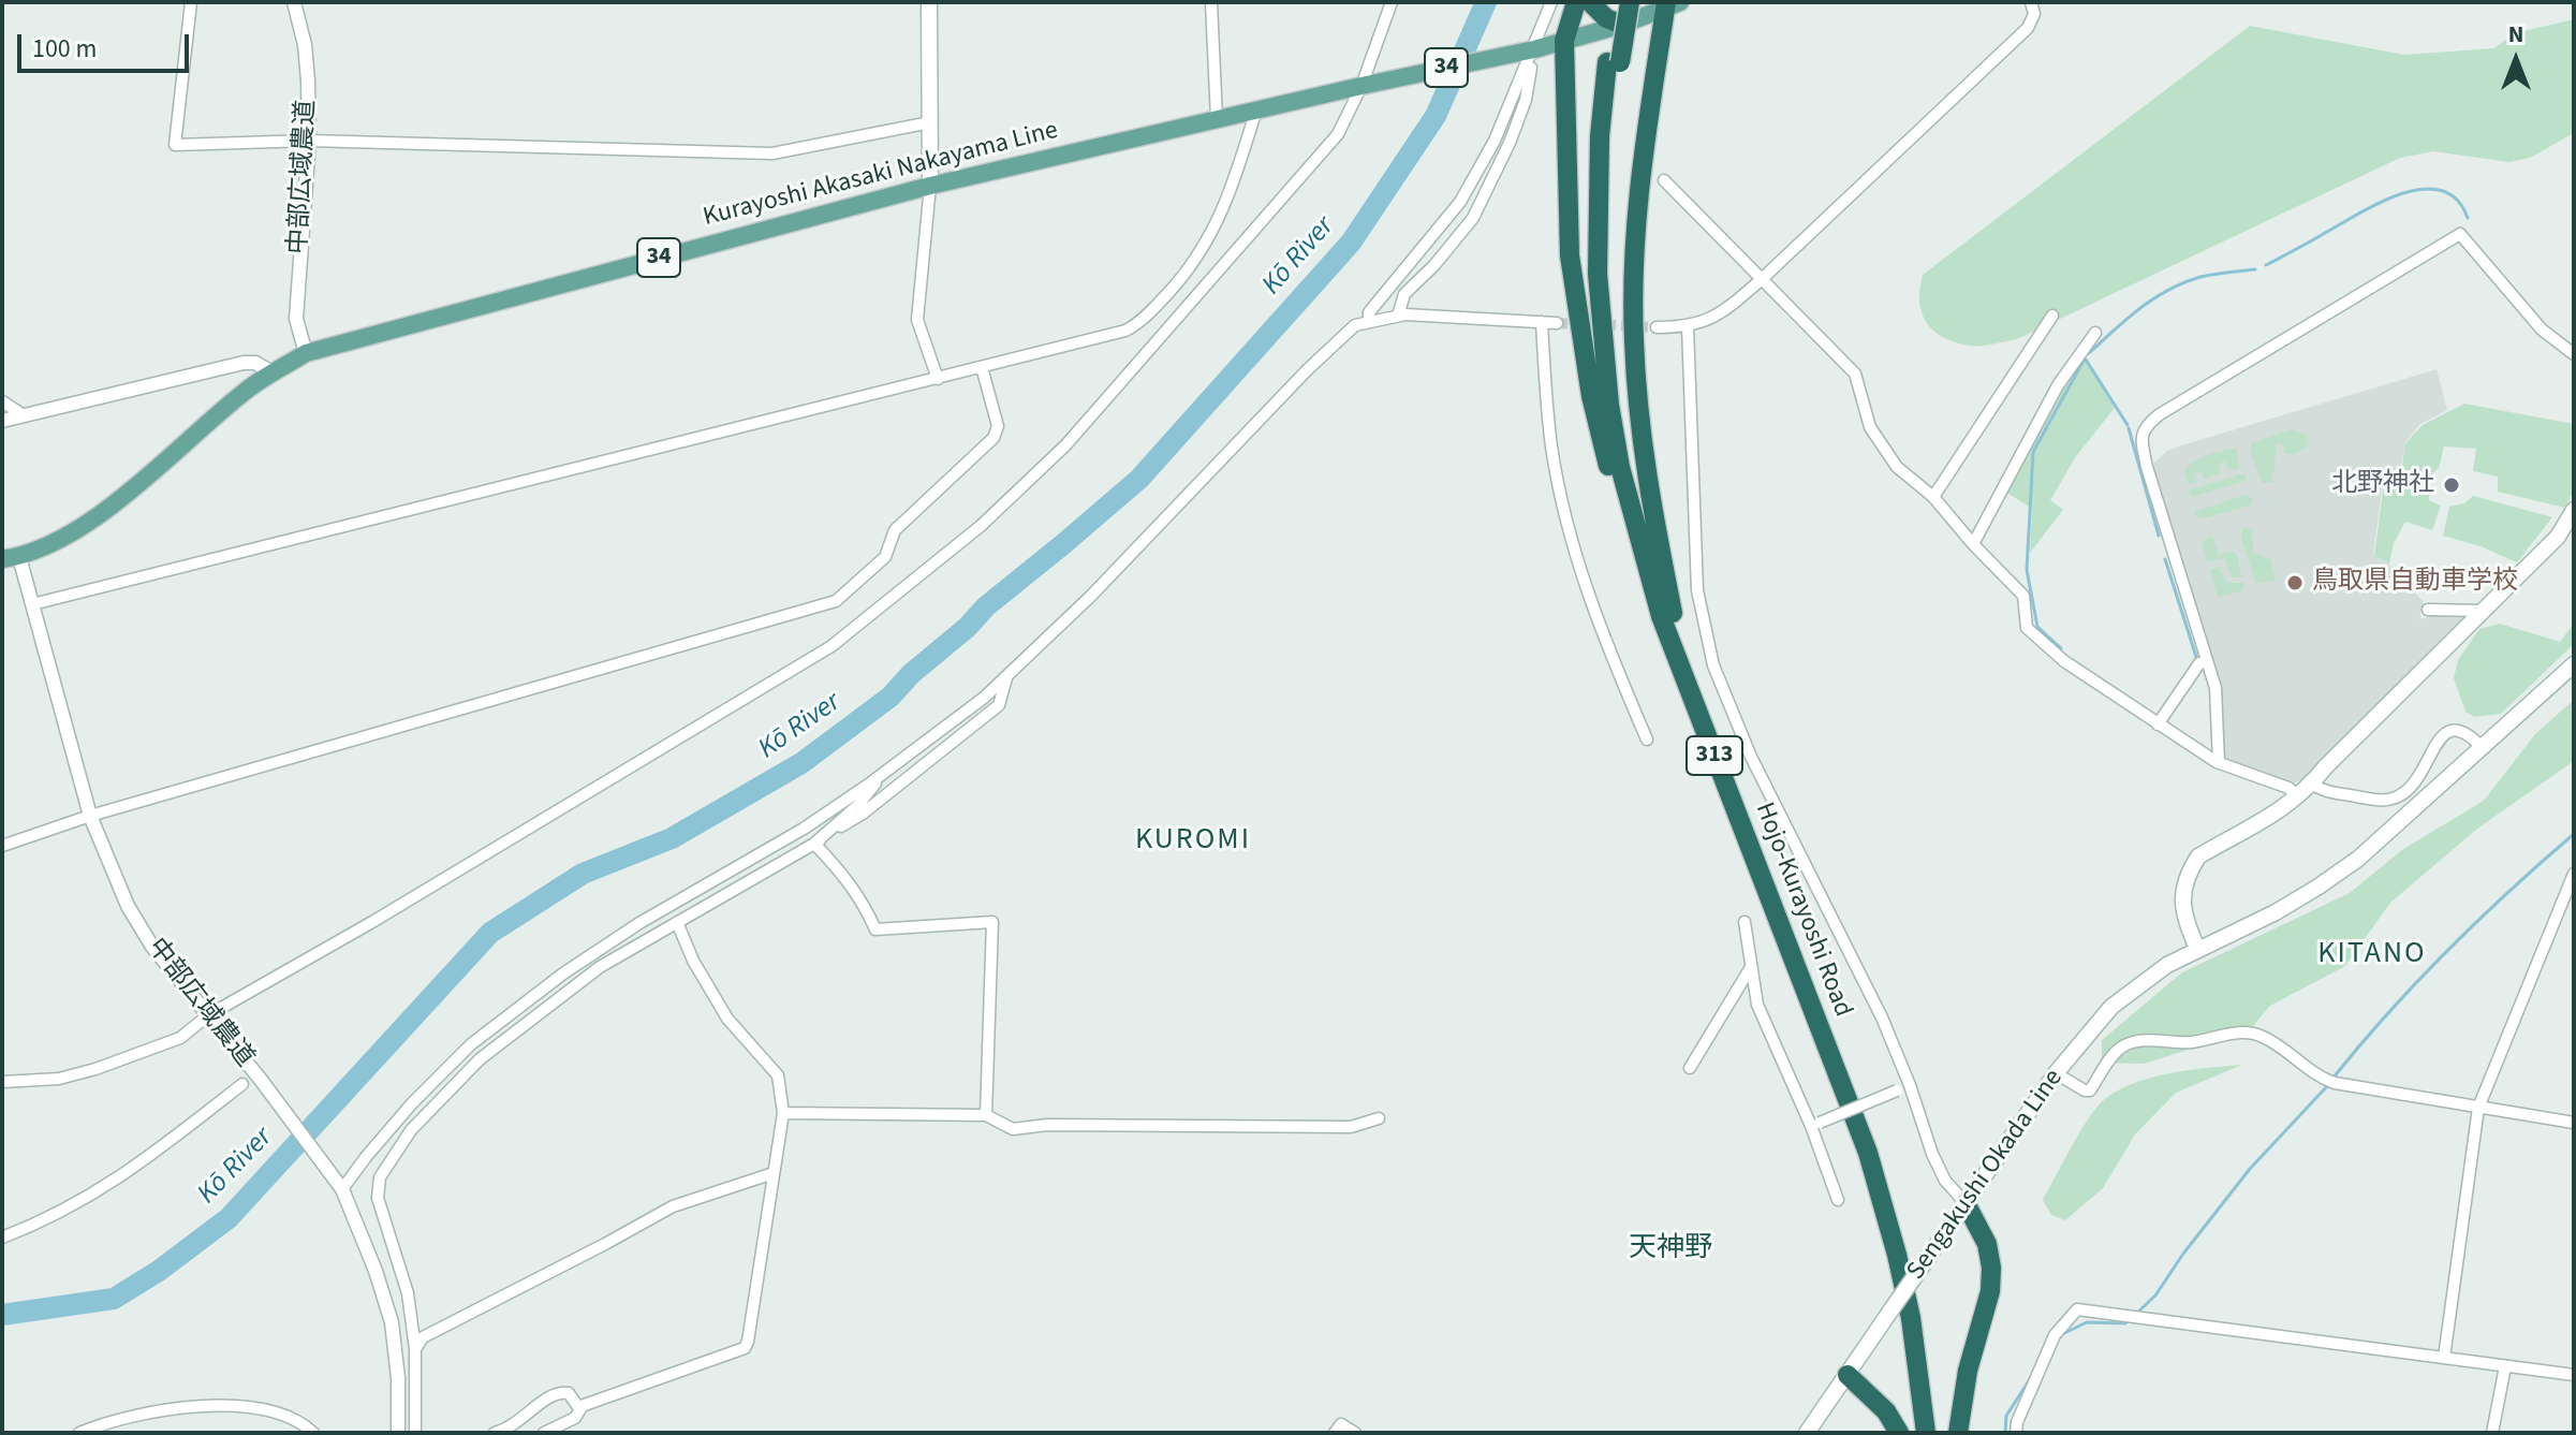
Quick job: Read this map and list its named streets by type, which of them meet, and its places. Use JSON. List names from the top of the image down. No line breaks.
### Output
{"streets":{"highway":["313","Hojo-Kurayoshi Road"],"main road":["34","Kurayoshi Akasaki Nakayama Line","Sengakushi Okada Line"],"street":["中部広域農道"]},"crossings":[["Kurayoshi Akasaki Nakayama Line","中部広域農道"]],"districts":["KUROMI","KITANO","天神野"],"water":["Kō River"],"places":["北野神社","鳥取県自動車学校"],"scale_bar":"100 m","north":"top"}
